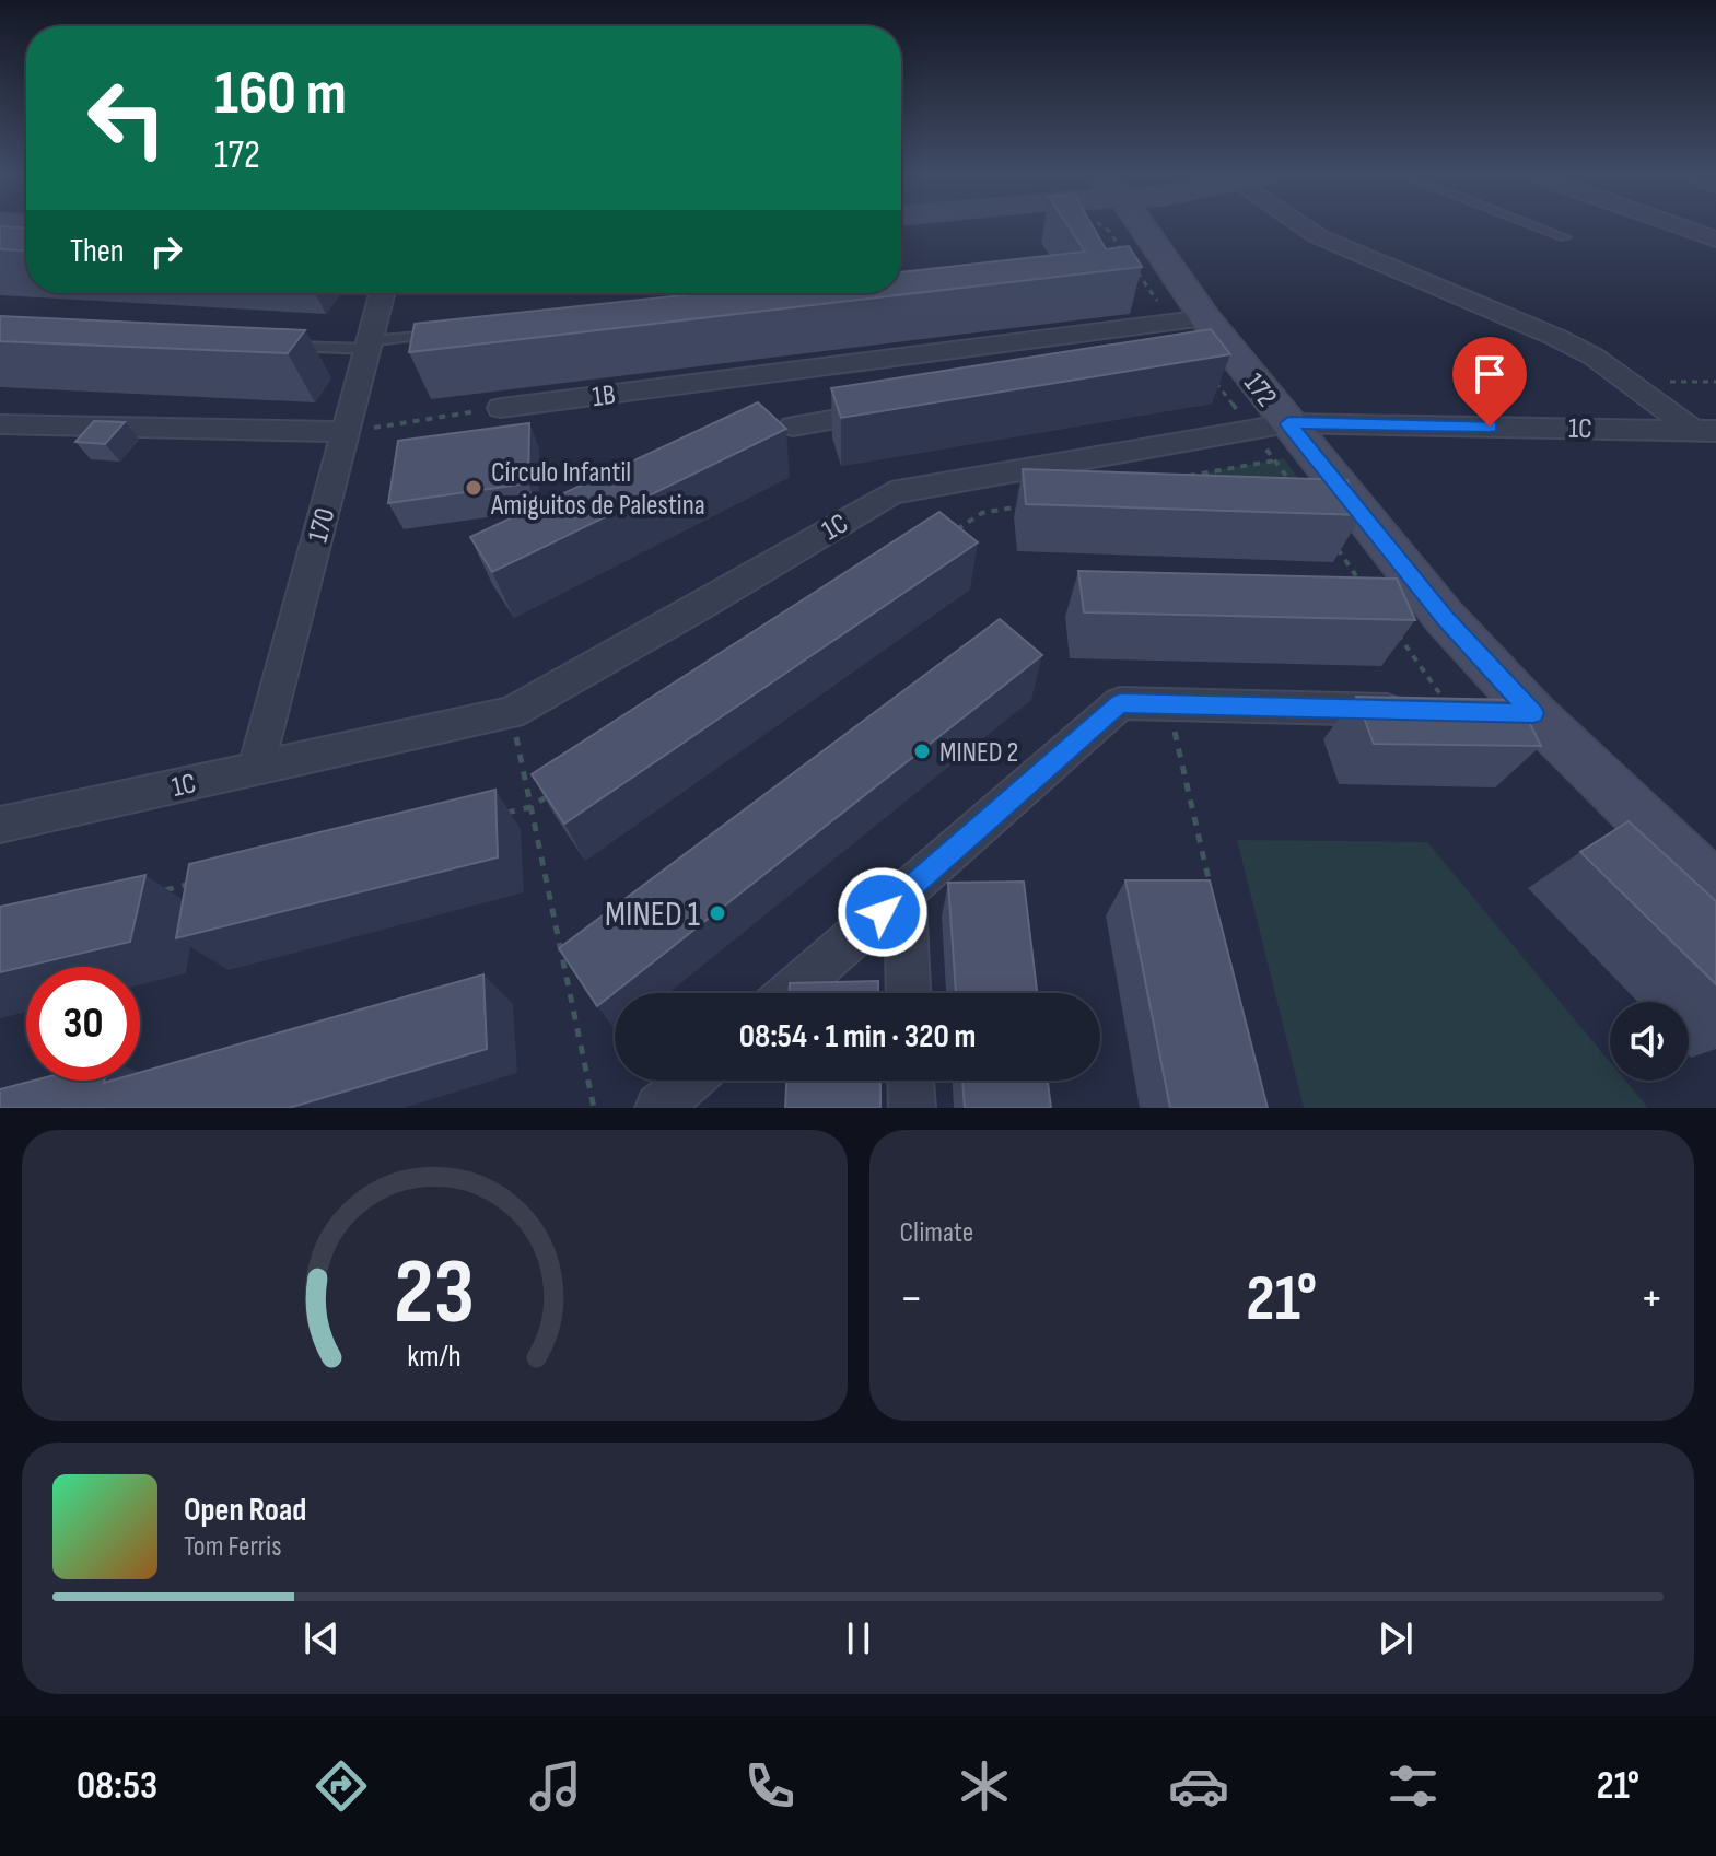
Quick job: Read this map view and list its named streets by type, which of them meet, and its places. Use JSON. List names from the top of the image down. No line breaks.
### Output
{"streets":{"street":["172","1B","1C","170"]},"crossings":[["172","1B"],["172","1C"],["1C","170"]],"places":["Círculo Infantil Amiguitos de Palestina","MINED 2","MINED 1"],"page":{"turn":["160 m","172"],"then":"Then","limit":"30","trip":"08:54 · 1 min · 320 m","tile":"Climate","heat":["−","21°","+"],"song":["Open Road","Tom Ferris"],"tabs":["08:53","21°"],"gauge":["23","km/h"]}}
